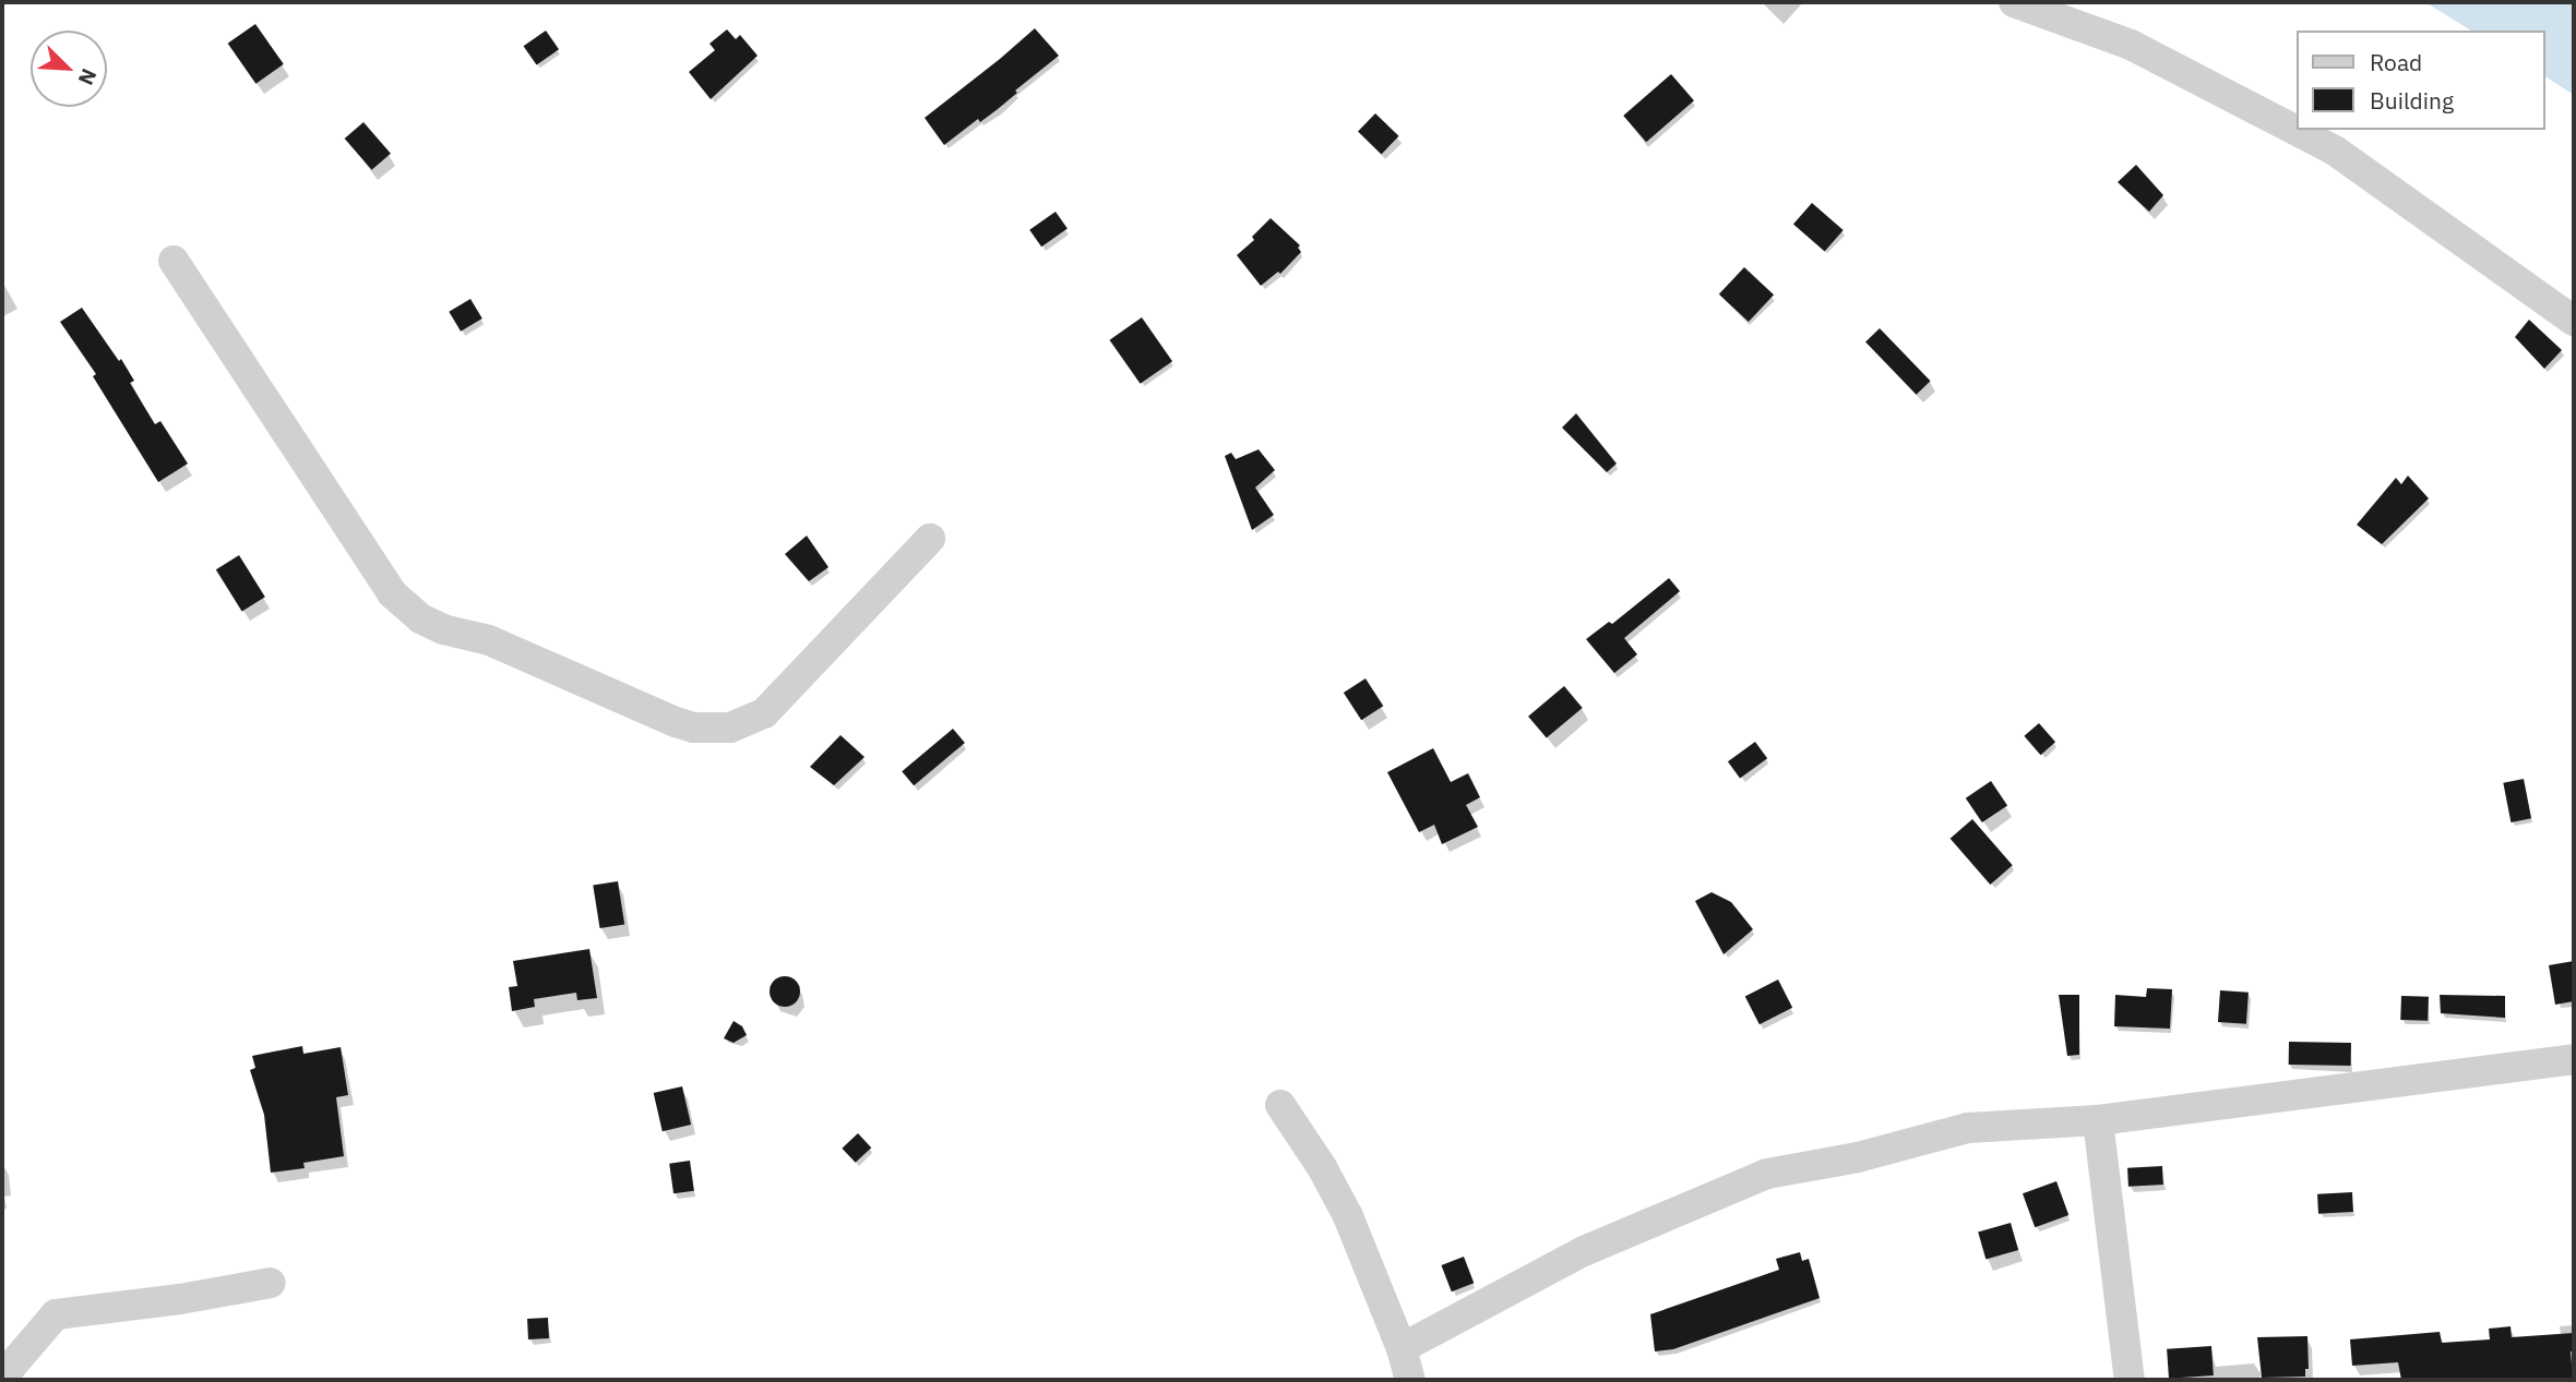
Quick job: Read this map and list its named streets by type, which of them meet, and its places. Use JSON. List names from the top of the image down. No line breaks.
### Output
{"legend":["Road","Building"],"north":"bottom right"}
